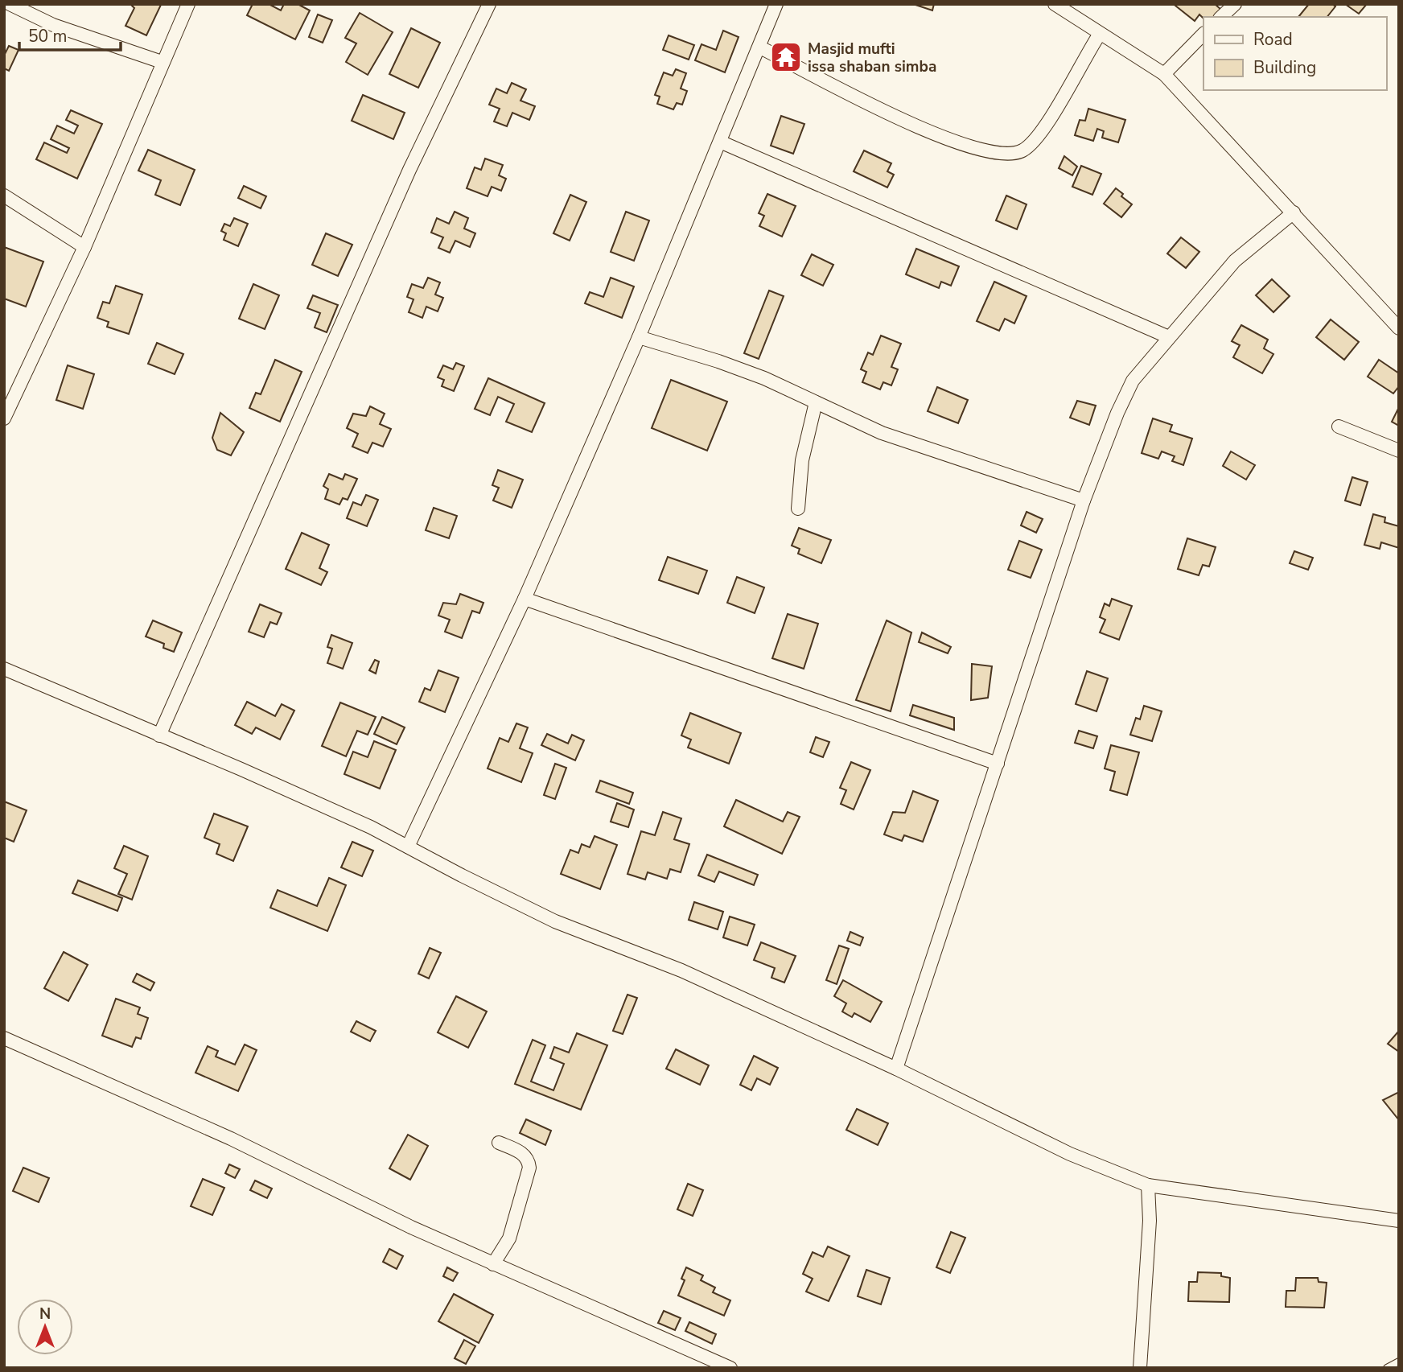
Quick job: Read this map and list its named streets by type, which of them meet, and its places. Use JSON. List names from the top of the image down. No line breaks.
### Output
{"places":{"temple":["Masjid mufti issa shaban simba"]},"legend":["Road","Building"],"scale_bar":"50 m","north":"top"}
